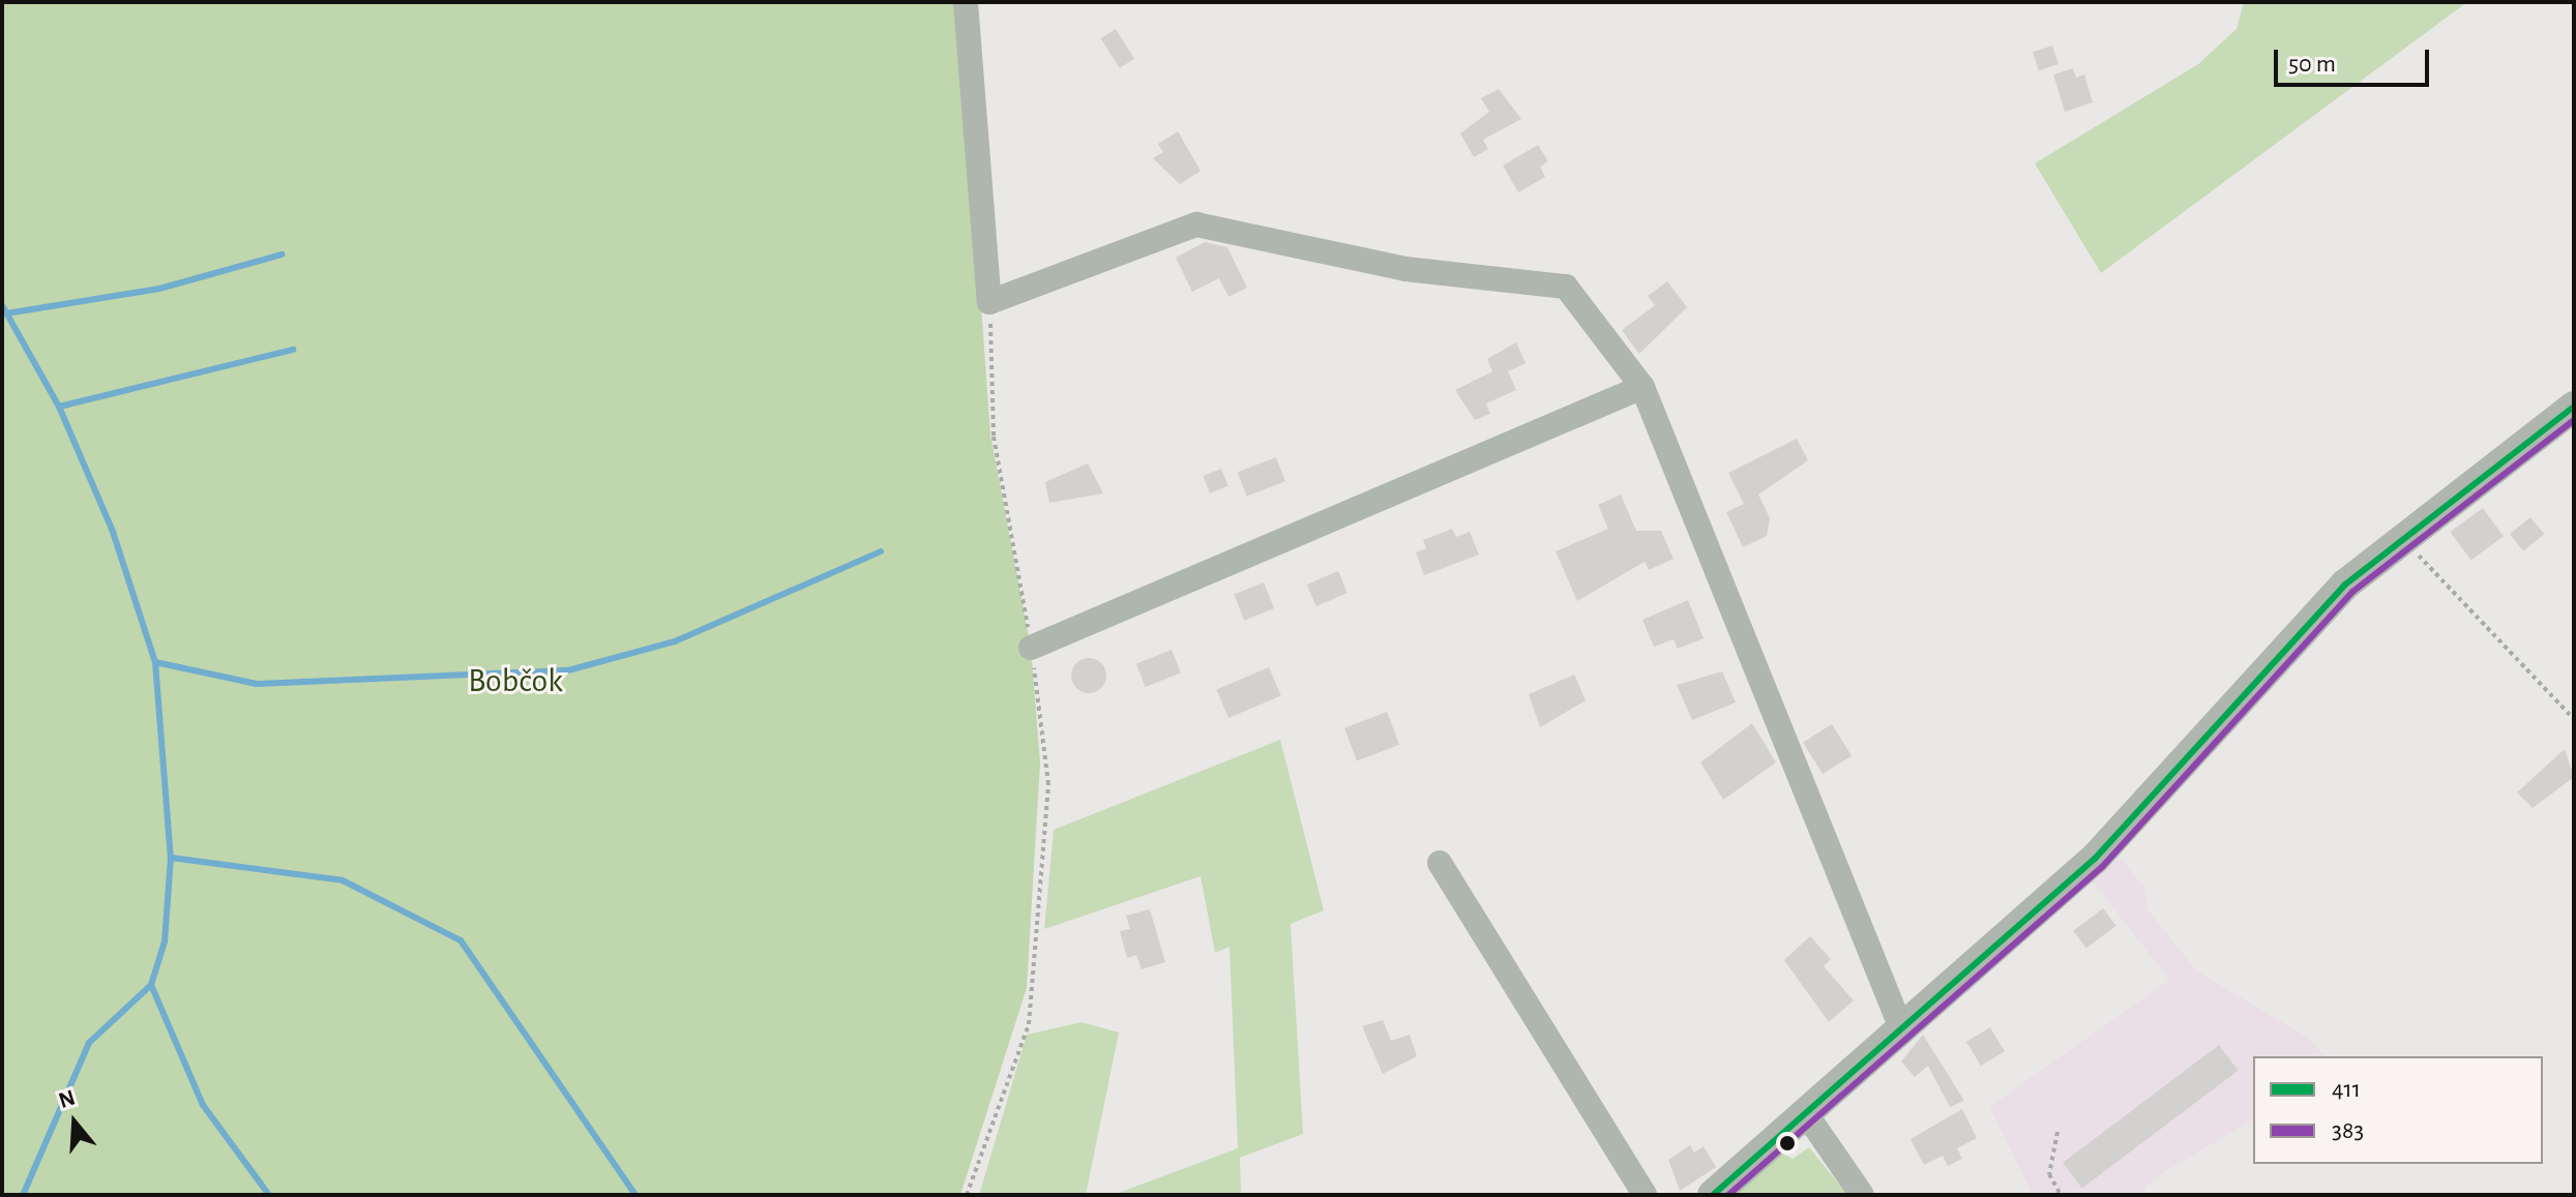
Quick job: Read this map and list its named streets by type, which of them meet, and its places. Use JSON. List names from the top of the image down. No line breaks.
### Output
{"parks":["Bobčok"],"lines":["transit line 411","transit line 383"],"legend":["411","383"],"scale_bar":"50 m","north":"top"}
